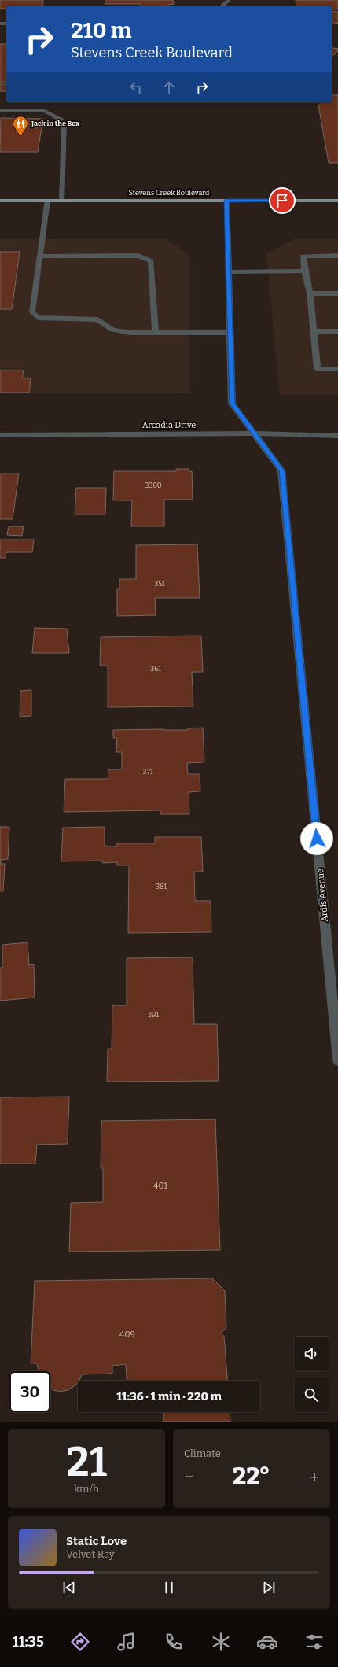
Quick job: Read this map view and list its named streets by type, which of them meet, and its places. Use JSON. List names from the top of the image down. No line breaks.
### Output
{"streets":{"main road":["Stevens Creek Boulevard"],"street":["Arcadia Drive","Ardis Avenue"]},"crossings":[["Stevens Creek Boulevard","Ardis Avenue"],["Arcadia Drive","Ardis Avenue"]],"places":{"restaurant":["Jack in the Box"]},"house_numbers":["3380","351","361","371","381","391","401","409"],"page":{"turn":["210 m","Stevens Creek Boulevard"],"limit":"30","trip":"11:36 · 1 min · 220 m","tile":[["21","km/h"],"Climate"],"heat":["−","22°","+"],"song":["Static Love","Velvet Ray"],"tabs":"11:35"}}
